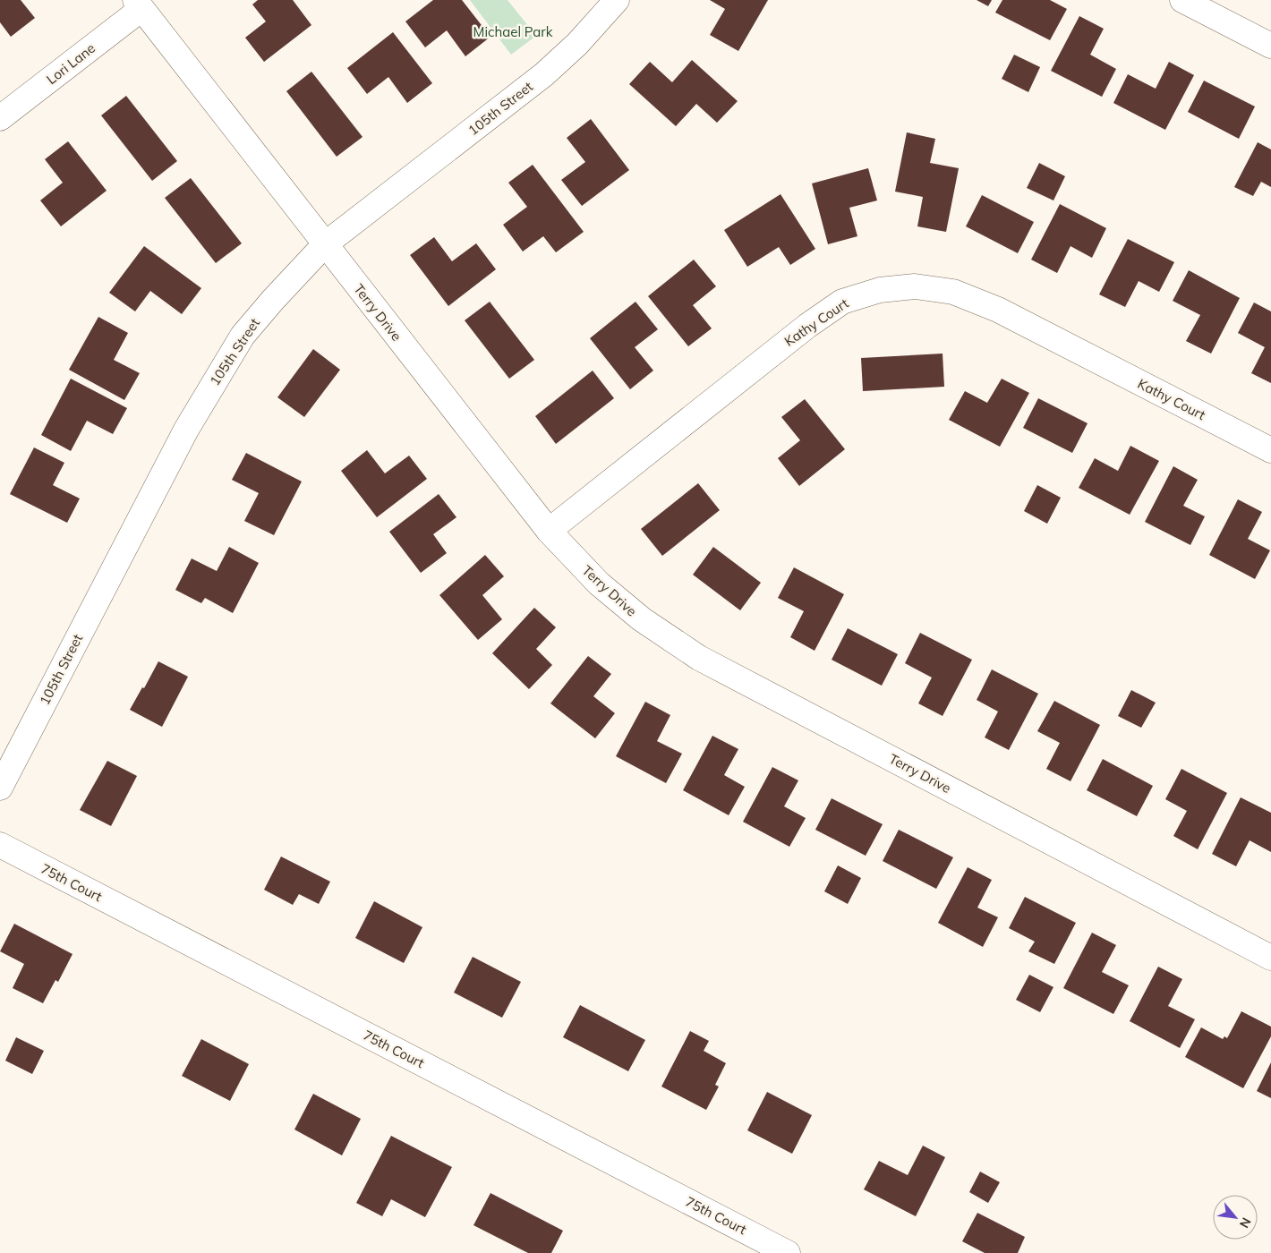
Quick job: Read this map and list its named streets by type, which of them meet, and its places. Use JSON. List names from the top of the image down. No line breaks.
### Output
{"streets":{"street":["Lori Lane","105th Street","Terry Drive","Kathy Court","75th Court"]},"crossings":[["Lori Lane","Terry Drive"],["105th Street","Terry Drive"],["Terry Drive","Kathy Court"]],"parks":["Michael Park"],"north":"bottom right"}
